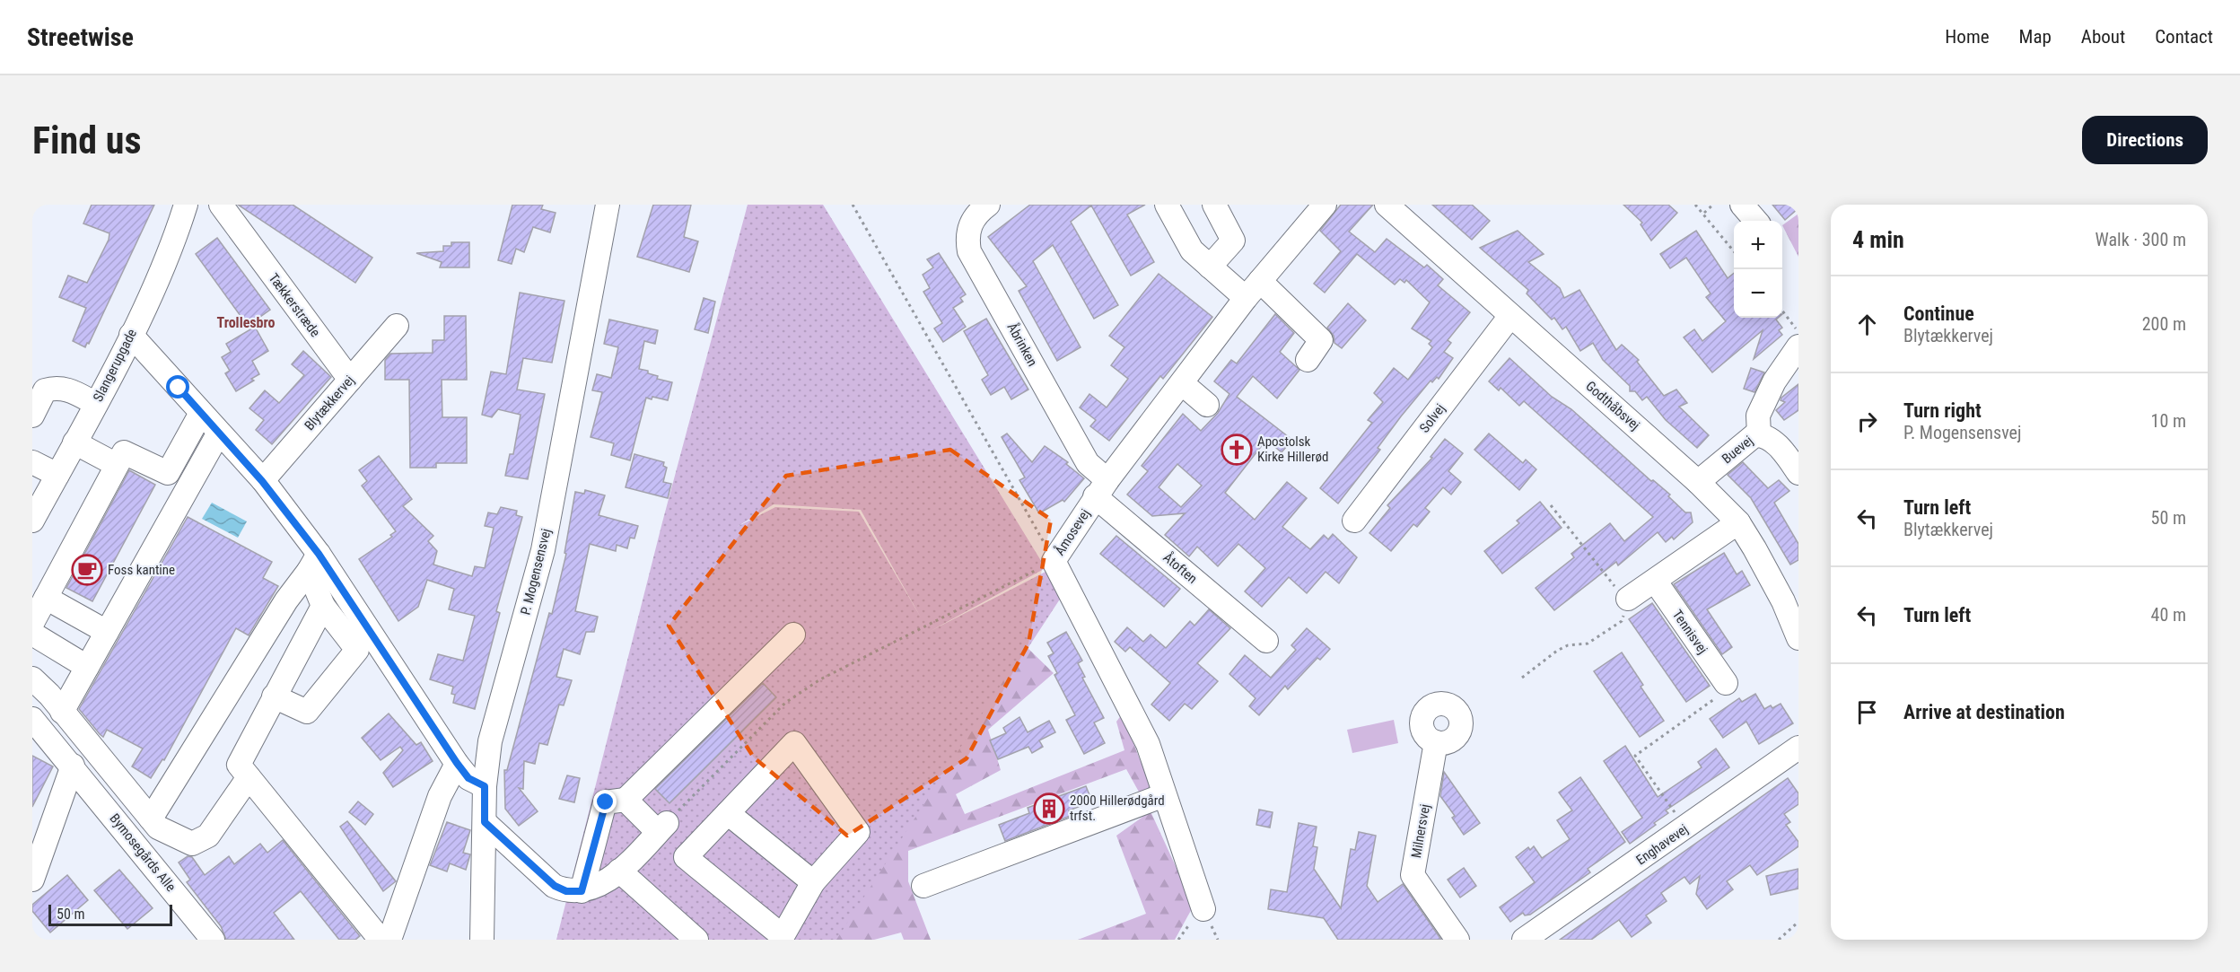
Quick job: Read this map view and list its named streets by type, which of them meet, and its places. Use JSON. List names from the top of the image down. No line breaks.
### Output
{"streets":{"street":["Tækkerstræde","Åbrinken","Slangerupgade","Blytækkervej","Godthåbsvej","Solvej","Buevej","Åmosevej","Åtoften","P. Mogensensvej","Tennisvej","Milnersvej","Enghavevej","Bymosegårds Alle"]},"crossings":[["Tækkerstræde","Blytækkervej"],["Åbrinken","Åmosevej"],["Åbrinken","Åtoften"],["Godthåbsvej","Solvej"],["Godthåbsvej","Buevej"],["Åmosevej","Åtoften"]],"districts":["Trollesbro"],"places":{"church":["Apostolsk Kirke Hillerød"],"cafe":["Foss kantine"],"building":["2000 Hillerødgård trfst."]},"scale_bar":"50 m","page":{"header":"Streetwise","nav":["Home","Map","About","Contact"],"buttons":"Directions","title":"Find us","heading":["4 min","Walk · 300 m"],"map_buttons":["+","−"],"list":[["Continue","Blytækkervej","200 m"],["Turn right","P. Mogensensvej","10 m"],["Turn left","Blytækkervej","50 m"],["Turn left","40 m"],"Arrive at destination"],"scale":"50 m"}}
